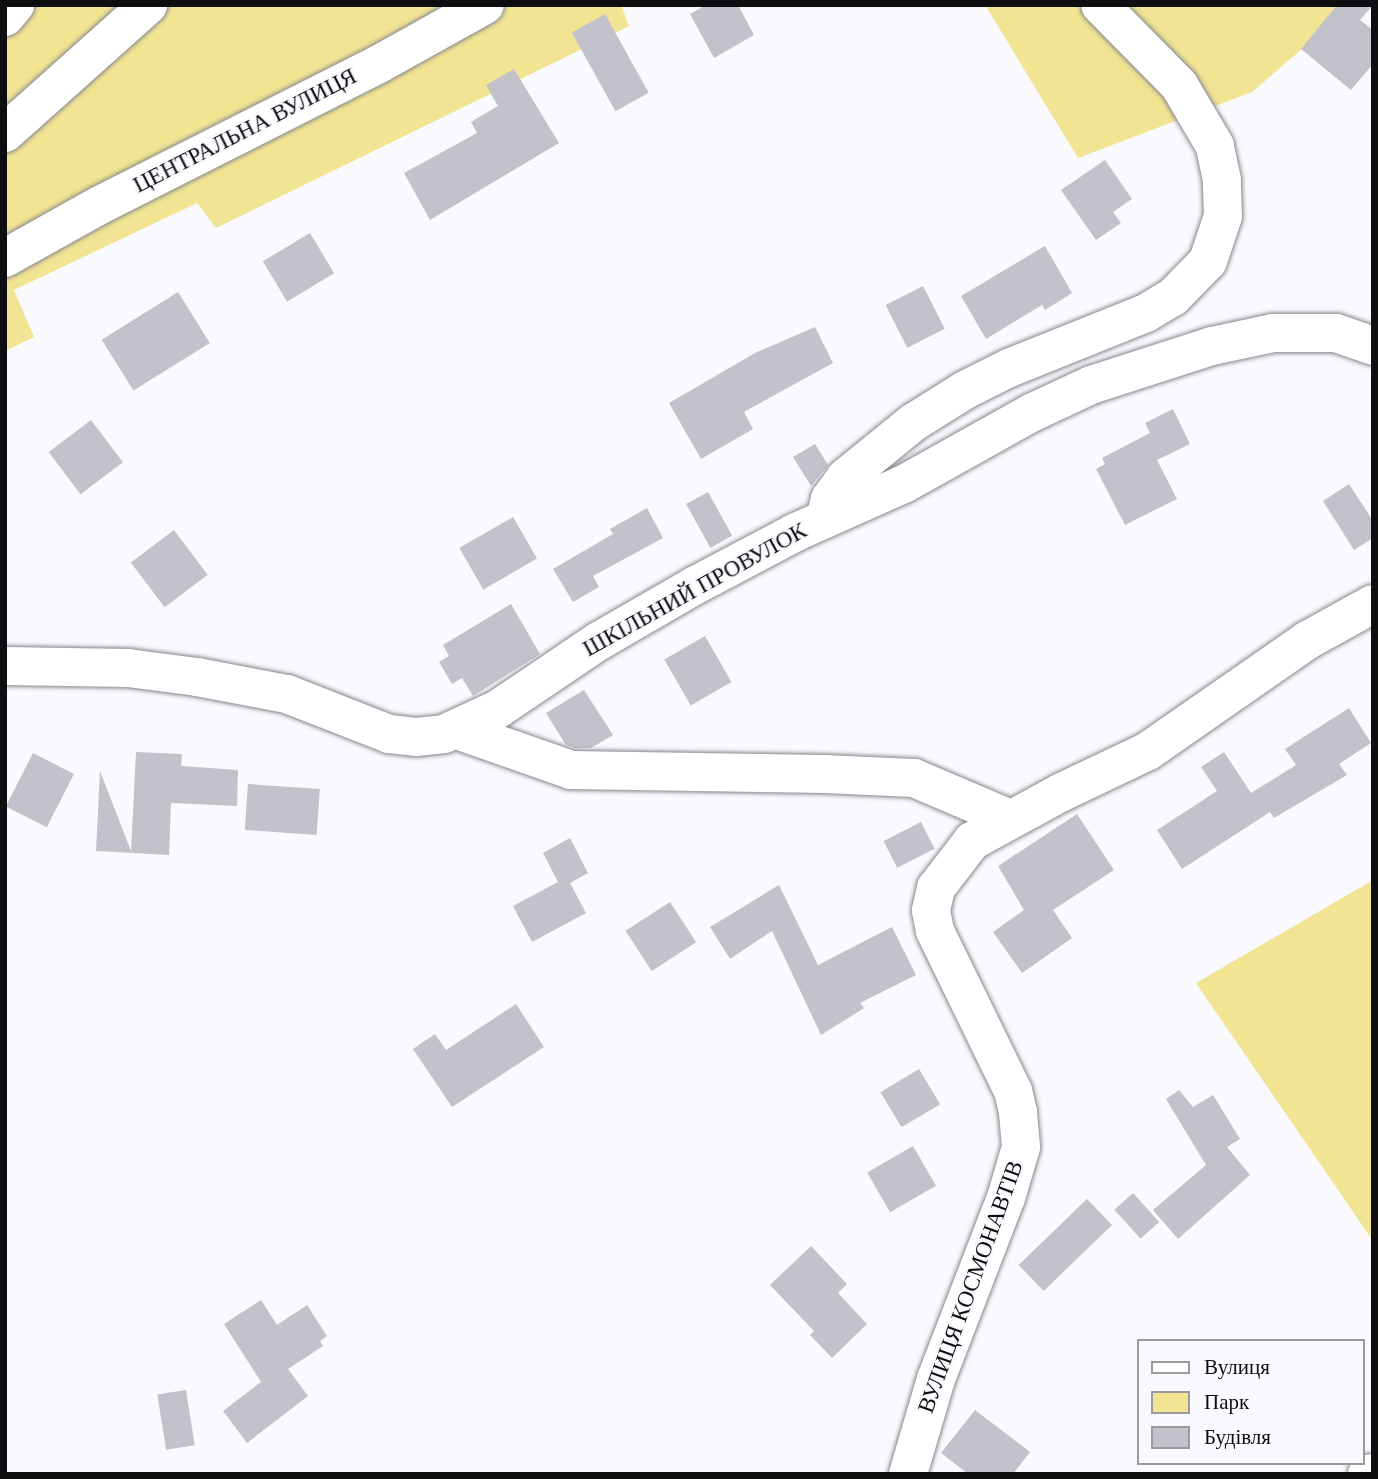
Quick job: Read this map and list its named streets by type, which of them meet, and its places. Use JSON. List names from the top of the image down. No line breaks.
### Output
{"streets":{"street":["ЦЕНТРАЛЬНА ВУЛИЦЯ","ШКІЛЬНИЙ ПРОВУЛОК","ВУЛИЦЯ КОСМОНАВТІВ"]},"legend":["Вулиця","Парк","Будівля"]}
